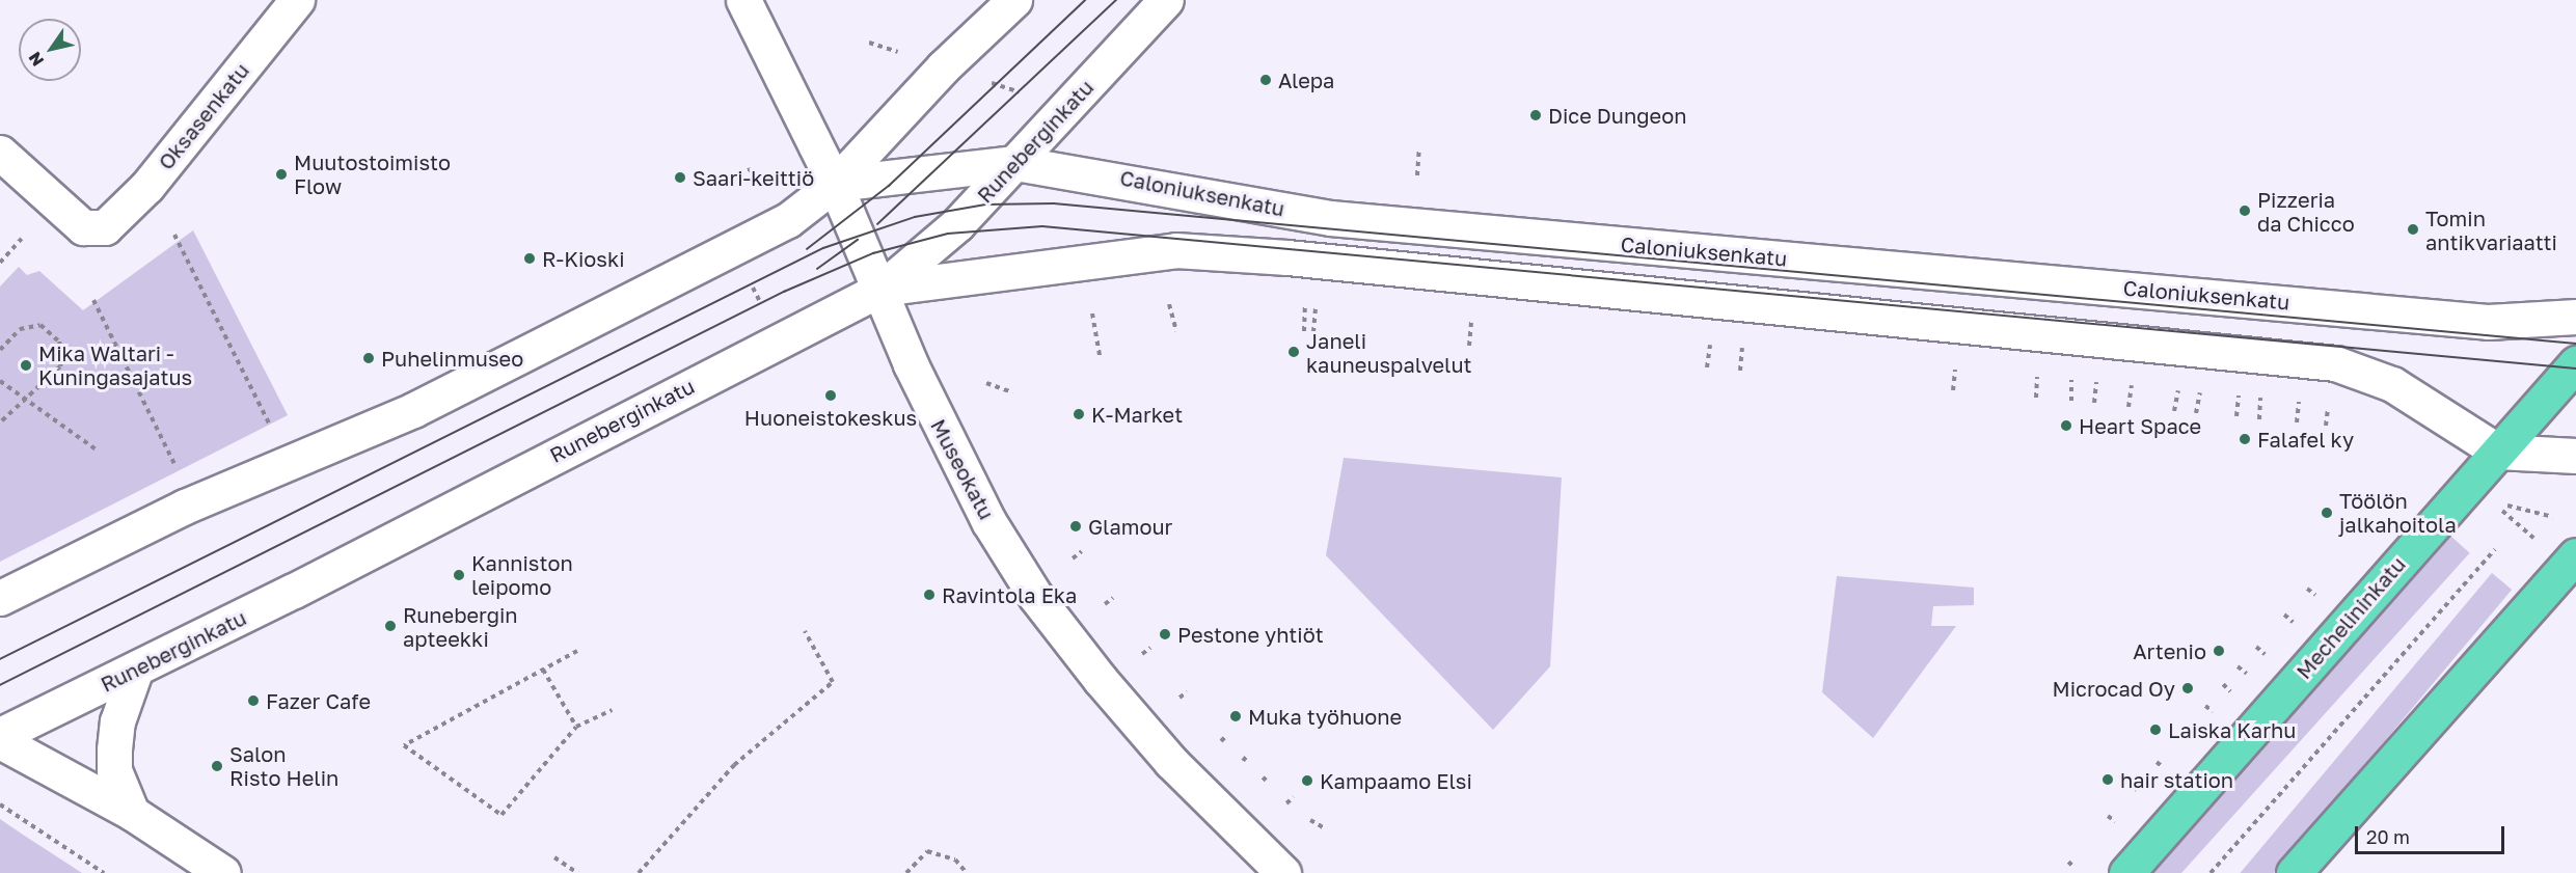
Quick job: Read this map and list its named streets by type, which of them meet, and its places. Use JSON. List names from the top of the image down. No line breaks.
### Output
{"streets":{"main road":["Oksasenkatu","Runeberginkatu","Caloniuksenkatu","Museokatu","Mechelininkatu"]},"crossings":[["Runeberginkatu","Caloniuksenkatu"],["Runeberginkatu","Museokatu"],["Caloniuksenkatu","Museokatu"]],"places":["Alepa","Dice Dungeon","Muutostoimisto Flow","Saari-keittiö","Pizzeria da Chicco","Tomin antikvariaatti","R-Kioski","Janeli kauneuspalvelut","Puhelinmuseo","Mika Waltari - Kuningasajatus","Huoneistokeskus","K-Market","Heart Space","Falafel ky","Töölön jalkahoitola","Glamour","Kanniston leipomo","Ravintola Eka","Runebergin apteekki","Pestone yhtiöt","Artenio","Microcad Oy","Fazer Cafe","Muka työhuone","Laiska Karhu","Salon Risto Helin","hair station","Kampaamo Elsi"],"scale_bar":"20 m","north":"bottom left"}
